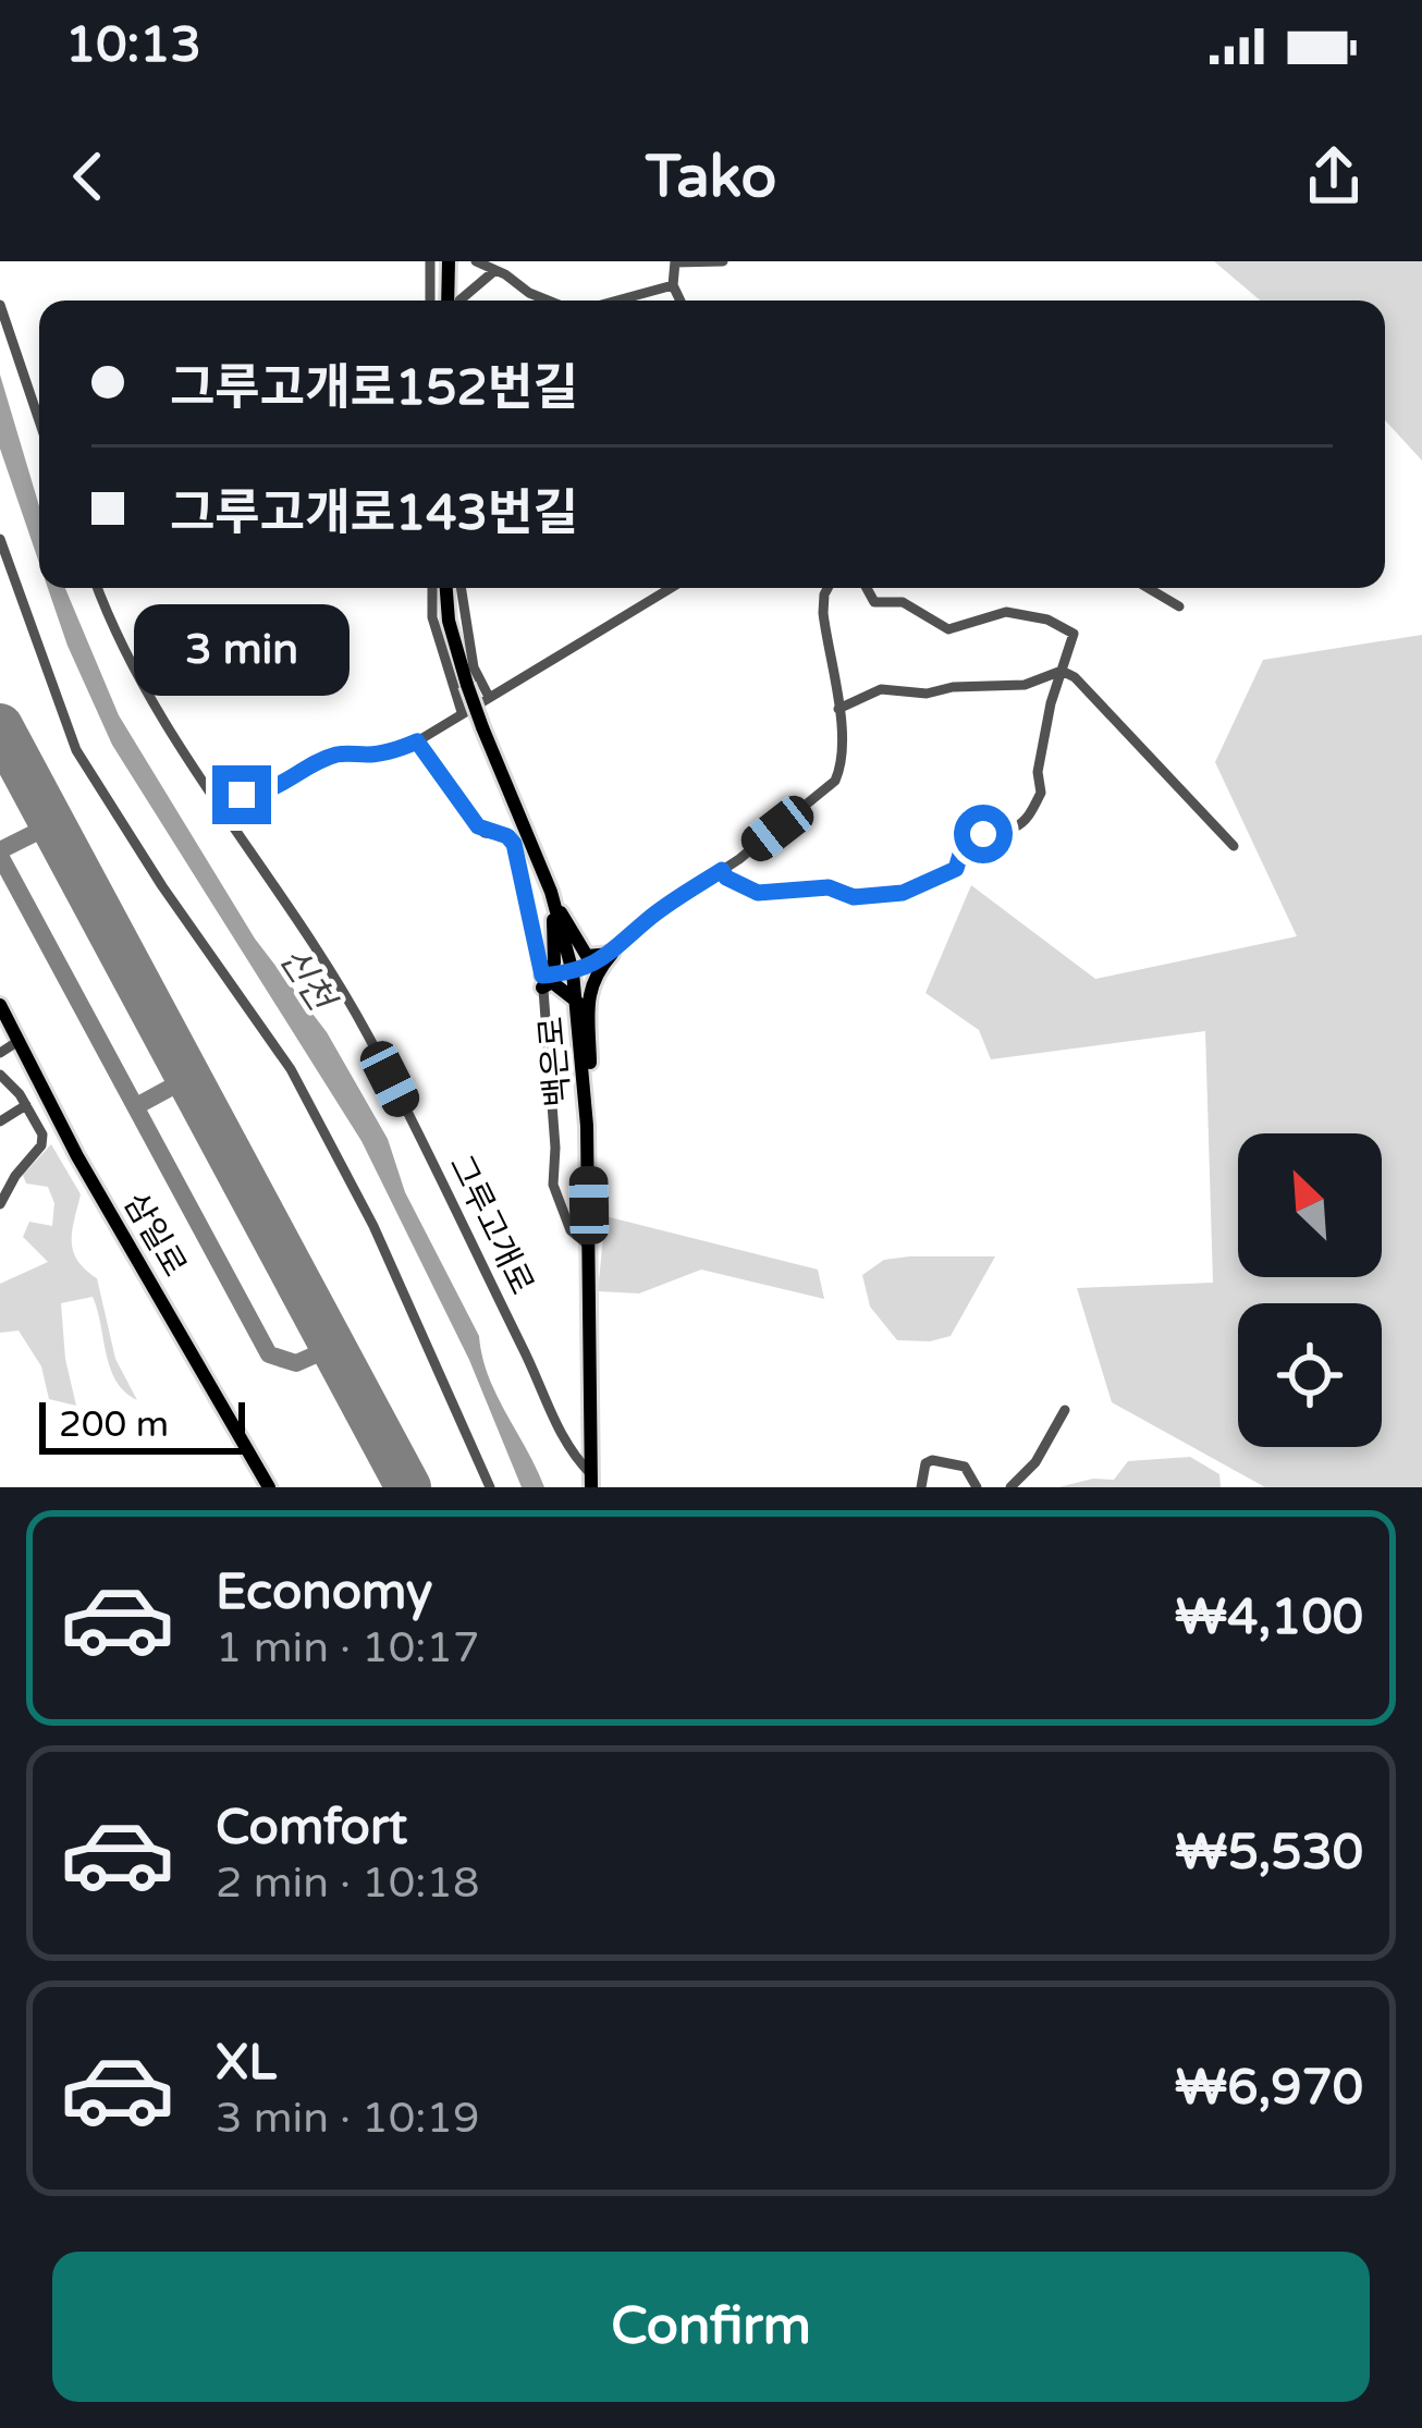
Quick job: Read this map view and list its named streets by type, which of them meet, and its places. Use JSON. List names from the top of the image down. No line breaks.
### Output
{"streets":{"main road":["백은로","삼일로"],"street":["그루고개로"]},"crossings":[["백은로","그루고개로"]],"water":["신천"],"scale_bar":"200 m","north":"top left","page":{"status":"10:13","header":"Tako","banner":["그루고개로152번길","그루고개로143번길"],"bubble":"3 min","scale":"200 m","list":[{"name":"Economy","note":"1 min · 10:17","value":"₩4,100"},{"name":"Comfort","note":"2 min · 10:18","value":"₩5,530"},{"name":"XL","note":"3 min · 10:19","value":"₩6,970"}],"buttons":"Confirm"}}
